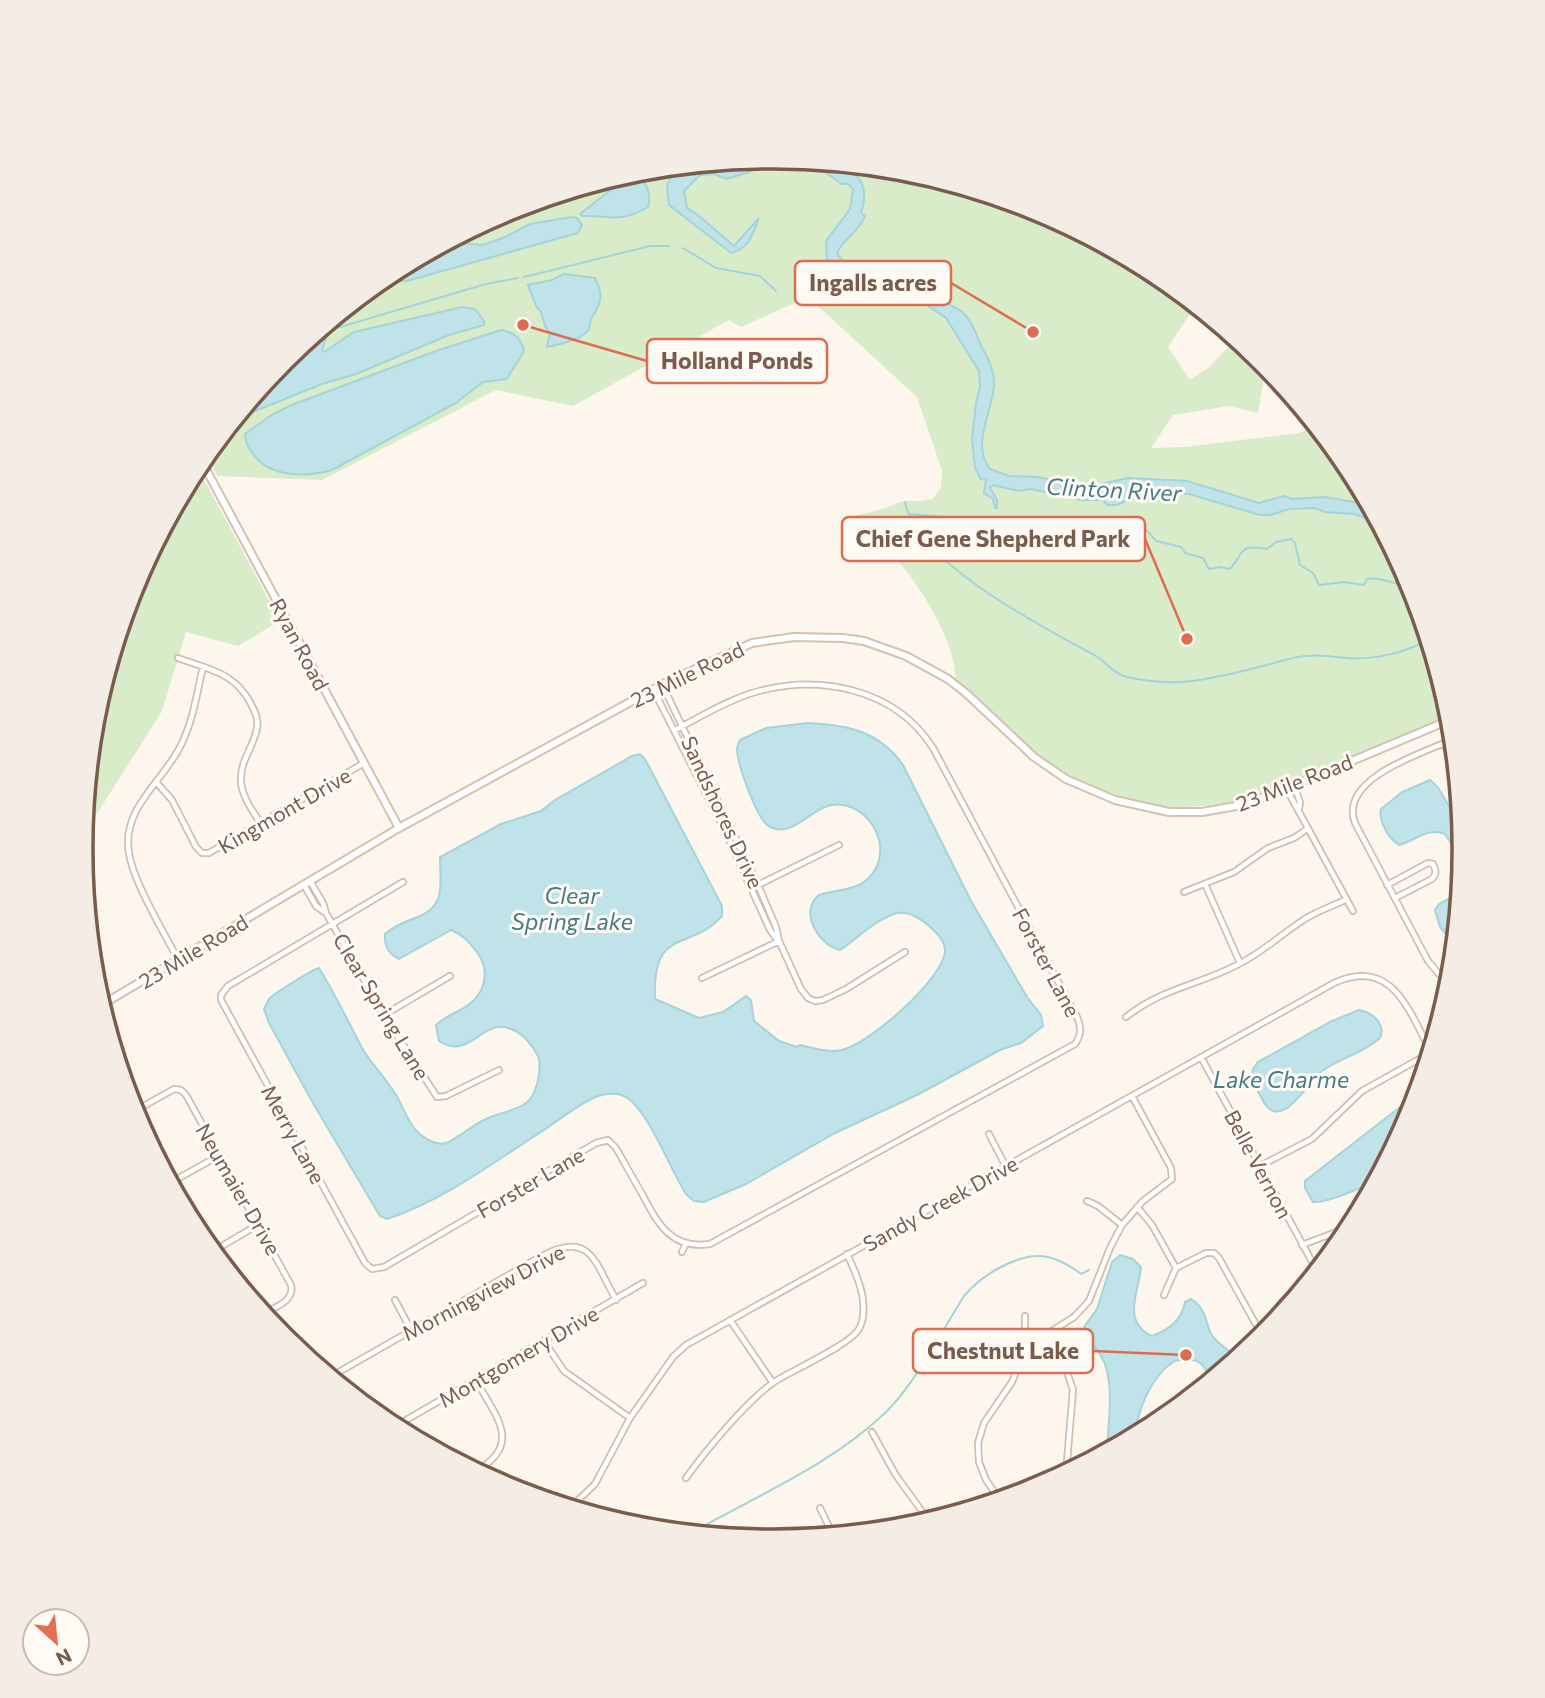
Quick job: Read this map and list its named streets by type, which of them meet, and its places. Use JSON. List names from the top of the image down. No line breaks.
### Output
{"streets":{"main road":["Ryan Road","23 Mile Road"],"street":["Kingmont Drive","Sandshores Drive","Forster Lane","Clear Spring Lane","Merry Lane","Belle Vernon","Neumaier Drive","Sandy Creek Drive","Morningview Drive","Montgomery Drive"]},"crossings":[["Ryan Road","23 Mile Road"],["Ryan Road","Kingmont Drive"],["23 Mile Road","Sandshores Drive"],["23 Mile Road","Clear Spring Lane"],["Sandshores Drive","Forster Lane"],["Forster Lane","Merry Lane"],["Clear Spring Lane","Merry Lane"],["Belle Vernon","Sandy Creek Drive"],["Morningview Drive","Montgomery Drive"]],"water":["Clinton River","Clear Spring Lake","Lake Charme"],"places":["Holland Ponds","Ingalls acres","Chief Gene Shepherd Park","Chestnut Lake"],"north":"bottom right"}
